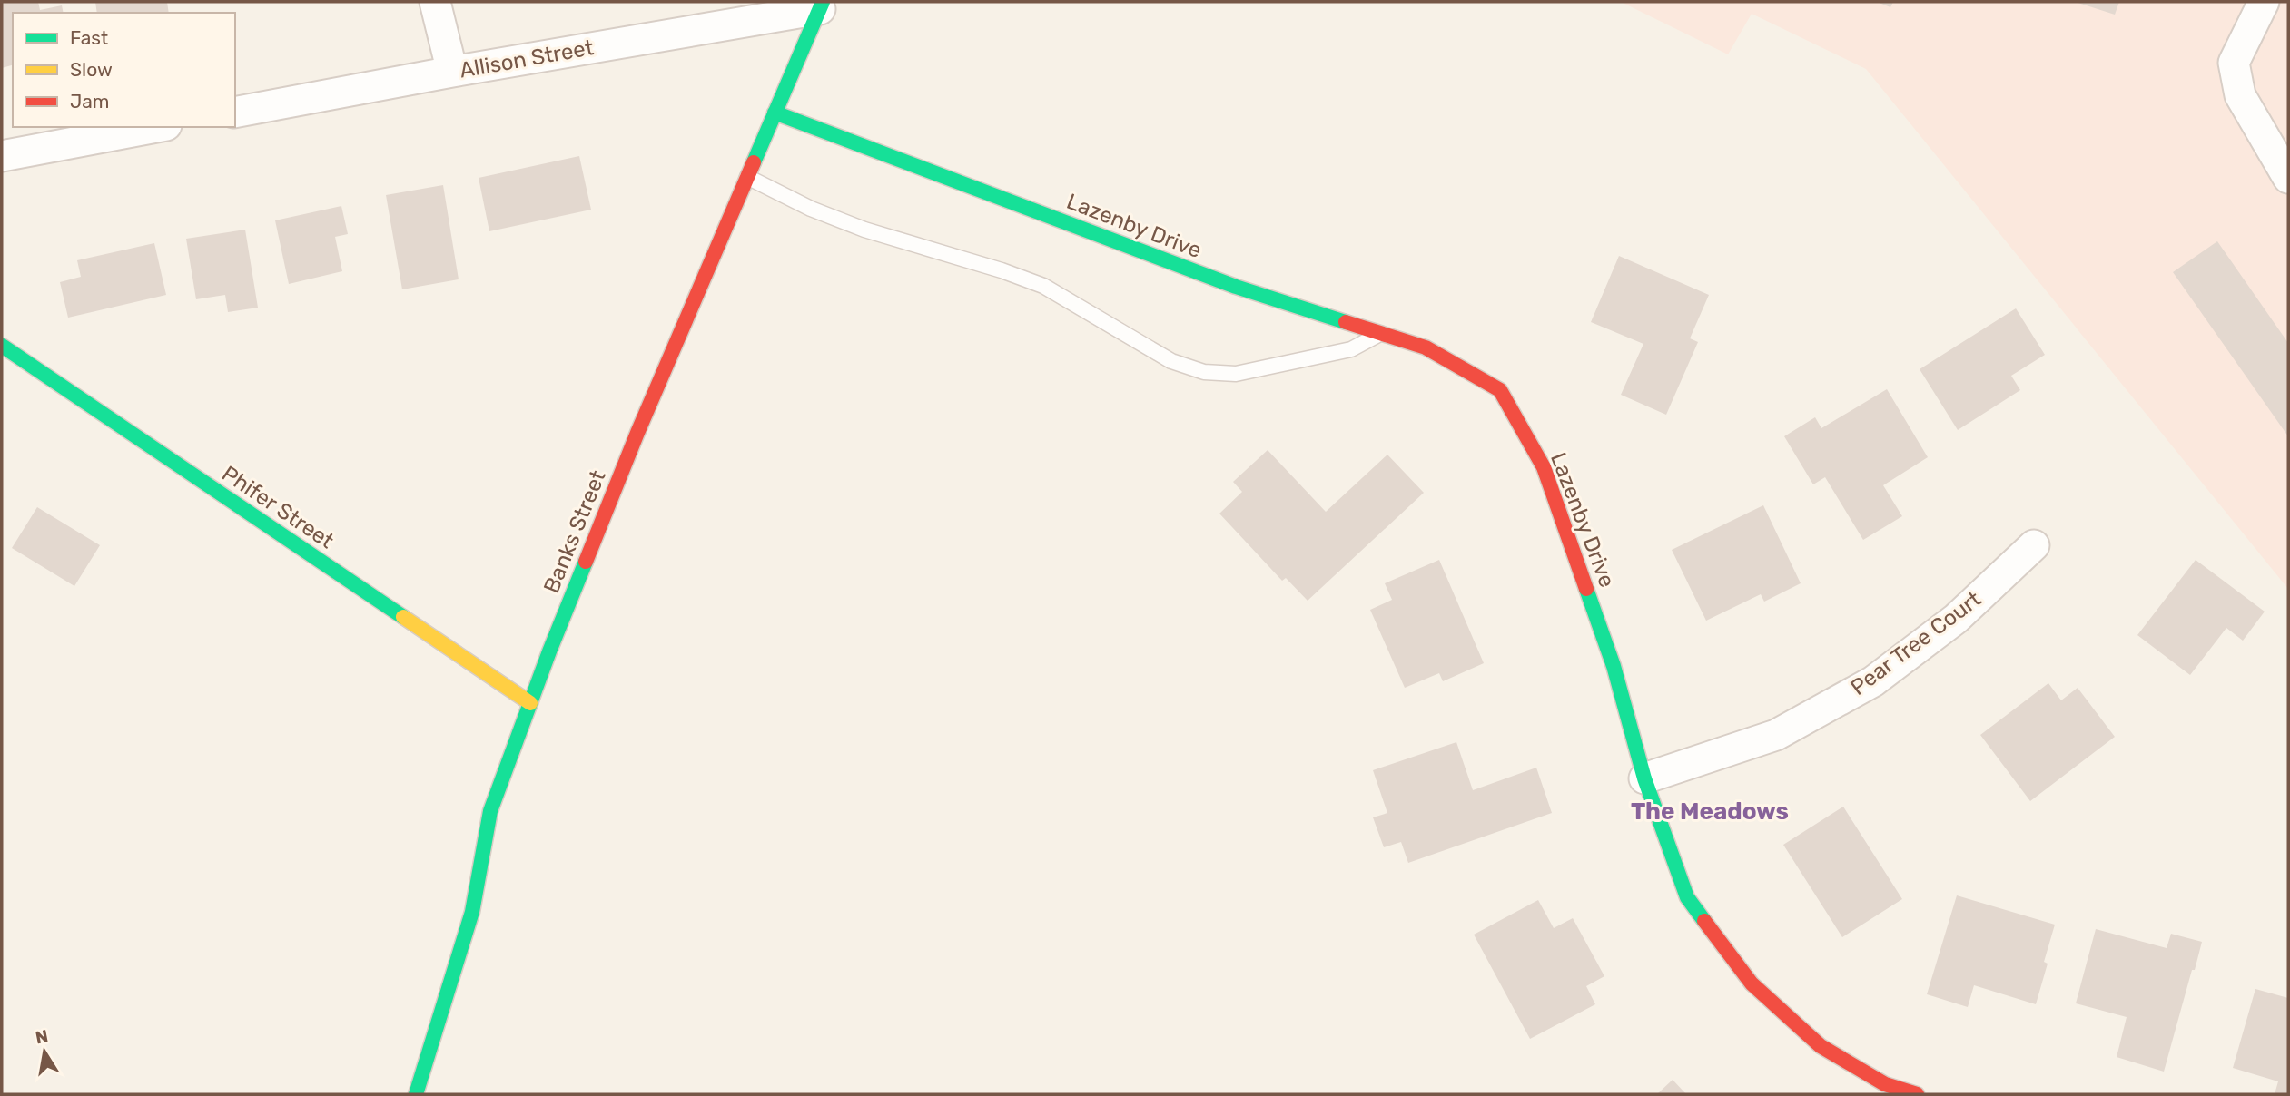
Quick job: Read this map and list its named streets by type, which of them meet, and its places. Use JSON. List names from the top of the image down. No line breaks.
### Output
{"streets":{"street":["Allison Street","Lazenby Drive","Phifer Street","Banks Street","Pear Tree Court"]},"crossings":[["Allison Street","Banks Street"],["Lazenby Drive","Banks Street"],["Lazenby Drive","Pear Tree Court"],["Phifer Street","Banks Street"]],"districts":["The Meadows"],"legend":["Fast","Slow","Jam"],"north":"top"}
